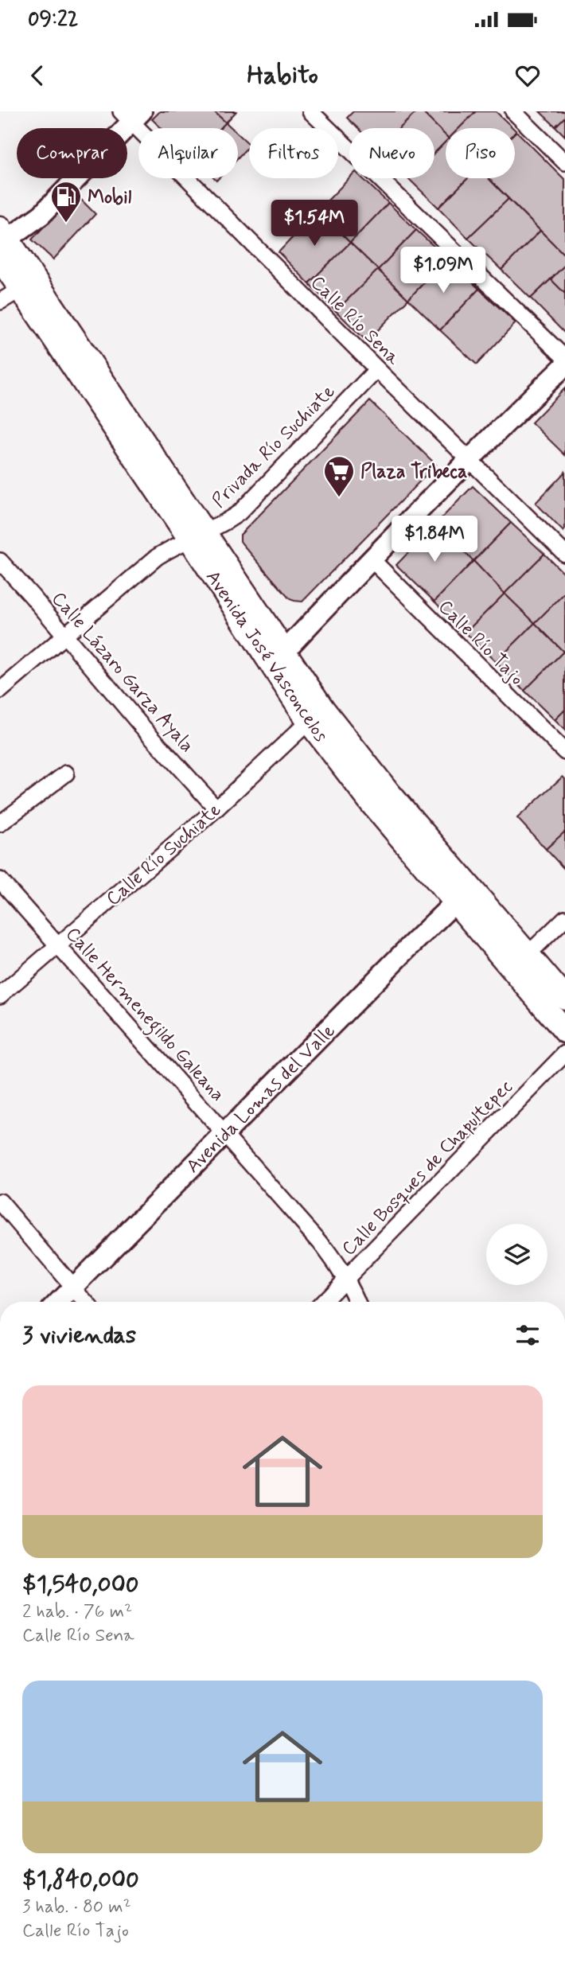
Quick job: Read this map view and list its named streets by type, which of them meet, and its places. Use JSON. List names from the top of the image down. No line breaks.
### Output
{"streets":{"main road":["Avenida José Vasconcelos"],"street":["Calle Río Sena","Privada Río Suchiate","Calle Río Tajo","Calle Lázaro Garza Ayala","Calle Río Suchiate","Calle Hermenegildo Galeana","Avenida Lomas del Valle","Calle Bosques de Chapultepec"]},"crossings":[["Calle Río Sena","Privada Río Suchiate"],["Privada Río Suchiate","Avenida José Vasconcelos"],["Privada Río Suchiate","Calle Lázaro Garza Ayala"],["Avenida José Vasconcelos","Calle Río Suchiate"],["Avenida José Vasconcelos","Avenida Lomas del Valle"],["Calle Lázaro Garza Ayala","Calle Río Suchiate"],["Calle Río Suchiate","Calle Hermenegildo Galeana"],["Calle Hermenegildo Galeana","Avenida Lomas del Valle"],["Calle Hermenegildo Galeana","Calle Bosques de Chapultepec"]],"places":{"fuel station":["Mobil"],"supermarket":["Plaza Tribeca"]},"page":{"status":"09:22","header":"Habito","chip":["Comprar","Alquilar","Filtros","Nuevo","Piso"],"price":["$1.54M","$1.09M","$1.84M"],"heading":"3 viviendas","list":[{"name":"$1,540,000","note":"2 hab. · 76 m² · Calle Río Sena"},{"name":"$1,840,000","note":"3 hab. · 80 m² · Calle Río Tajo"}]}}
